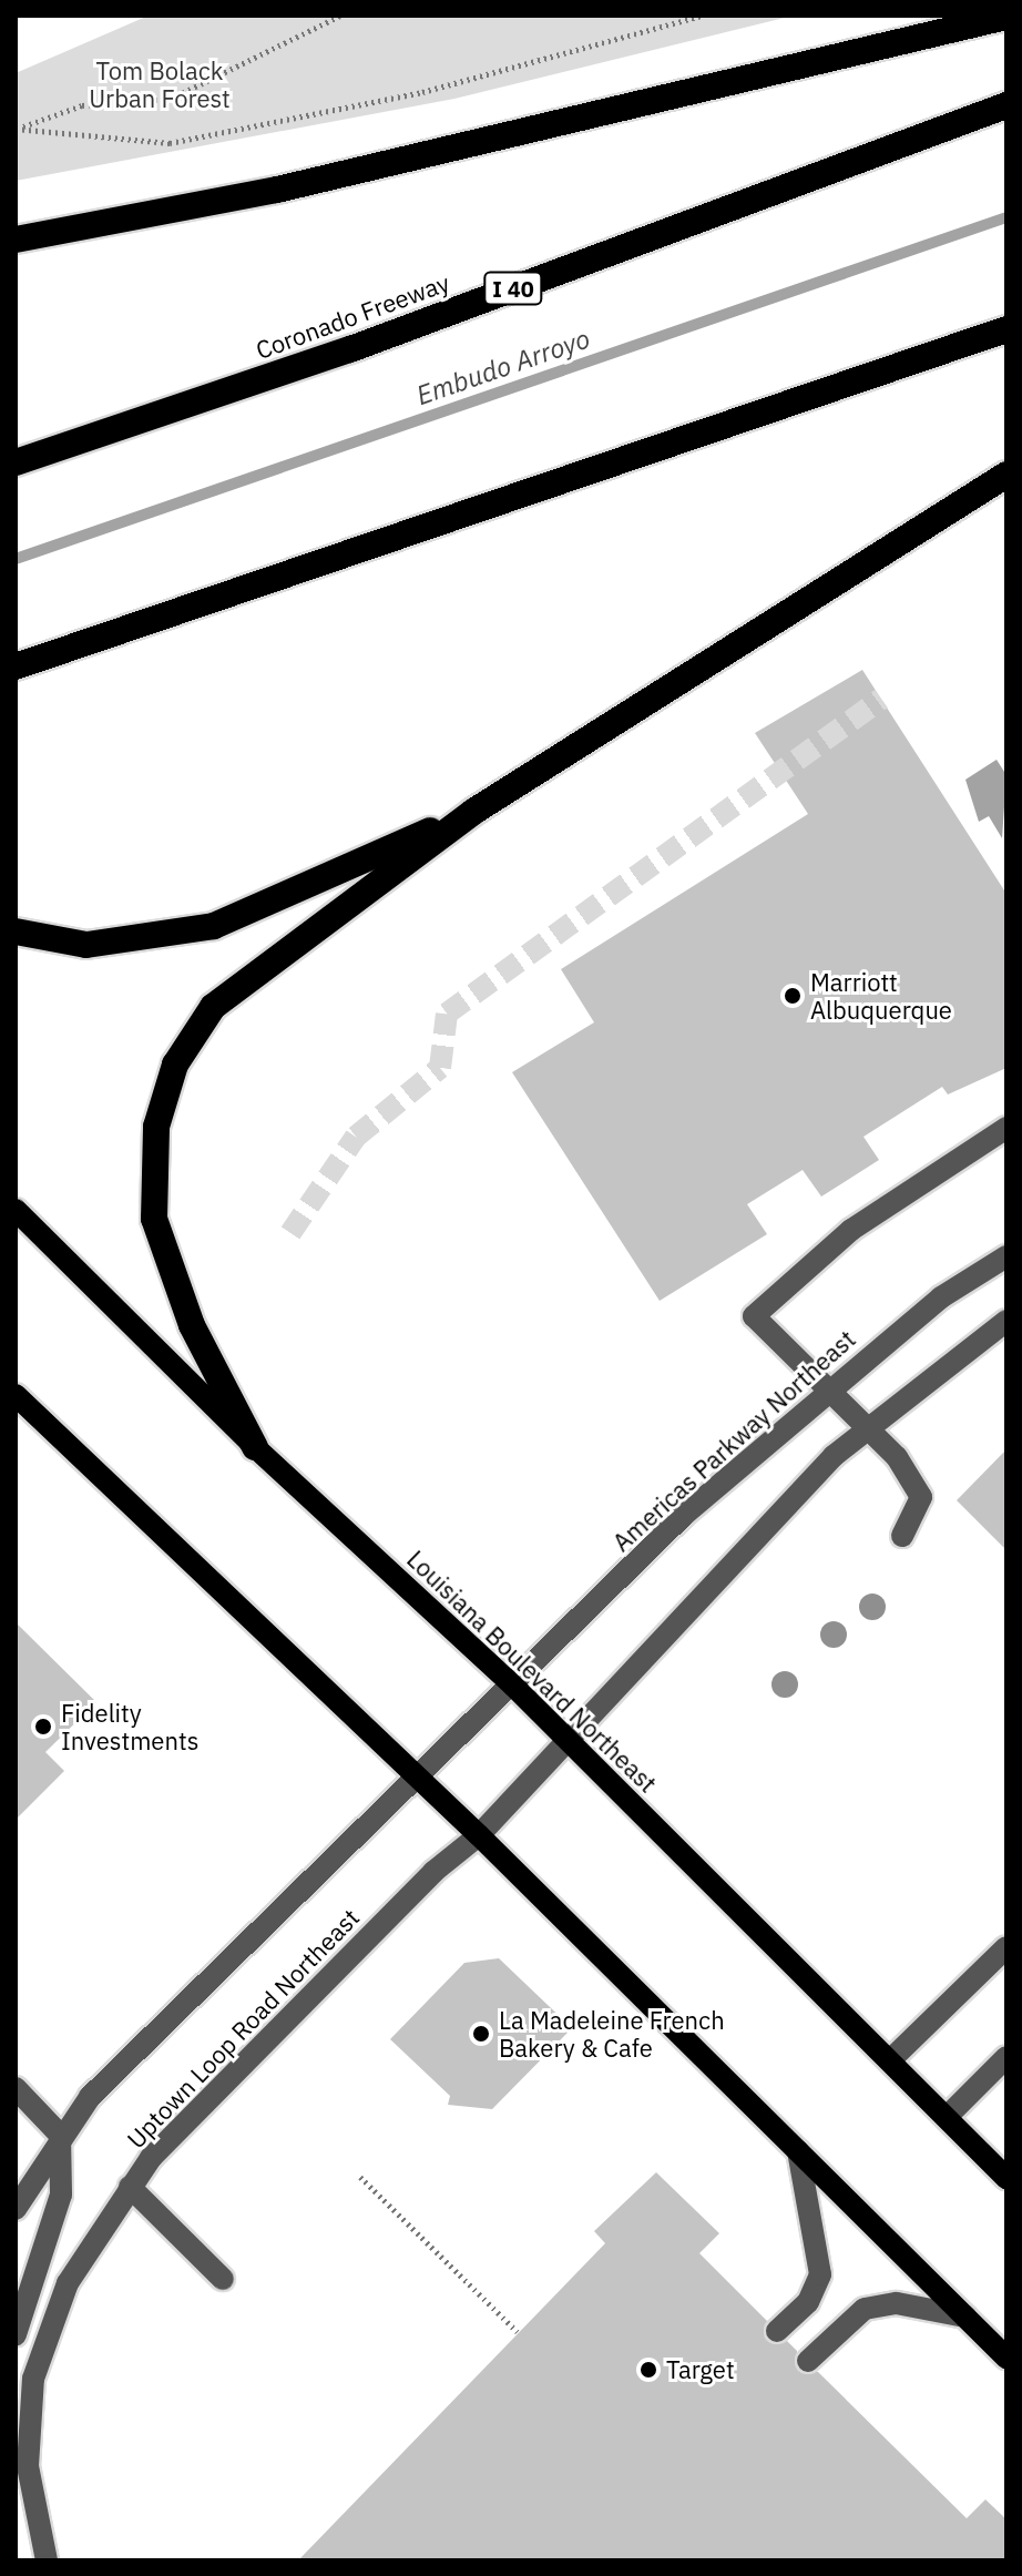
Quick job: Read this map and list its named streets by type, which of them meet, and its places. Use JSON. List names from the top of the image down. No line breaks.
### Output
{"streets":{"highway":["I 40","Coronado Freeway"],"main road":["Louisiana Boulevard Northeast"],"street":["Americas Parkway Northeast","Uptown Loop Road Northeast"]},"crossings":[["Americas Parkway Northeast","Louisiana Boulevard Northeast"],["Louisiana Boulevard Northeast","Uptown Loop Road Northeast"]],"water":["Embudo Arroyo"],"parks":["Tom Bolack Urban Forest"],"places":["Marriott Albuquerque","Fidelity Investments","La Madeleine French Bakery & Cafe","Target"]}
